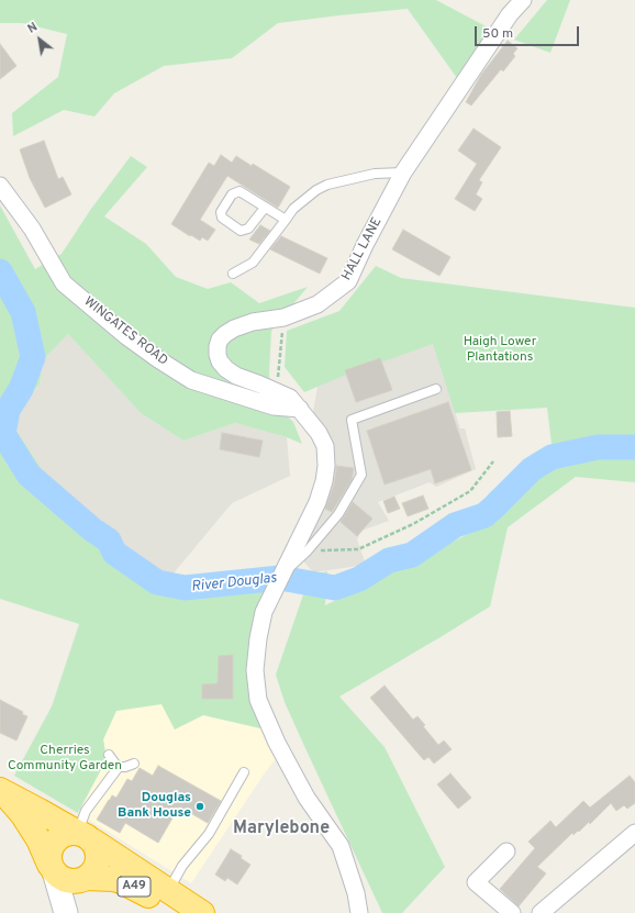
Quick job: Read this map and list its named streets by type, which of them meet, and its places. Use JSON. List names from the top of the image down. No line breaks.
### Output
{"streets":{"highway":["A49"],"street":["HALL LANE","WINGATES ROAD"]},"crossings":[["HALL LANE","WINGATES ROAD"]],"districts":["Marylebone"],"water":["River Douglas"],"parks":["Haigh Lower Plantations","Cherries Community Garden"],"places":["Douglas Bank House"],"scale_bar":"50 m","north":"top left"}
